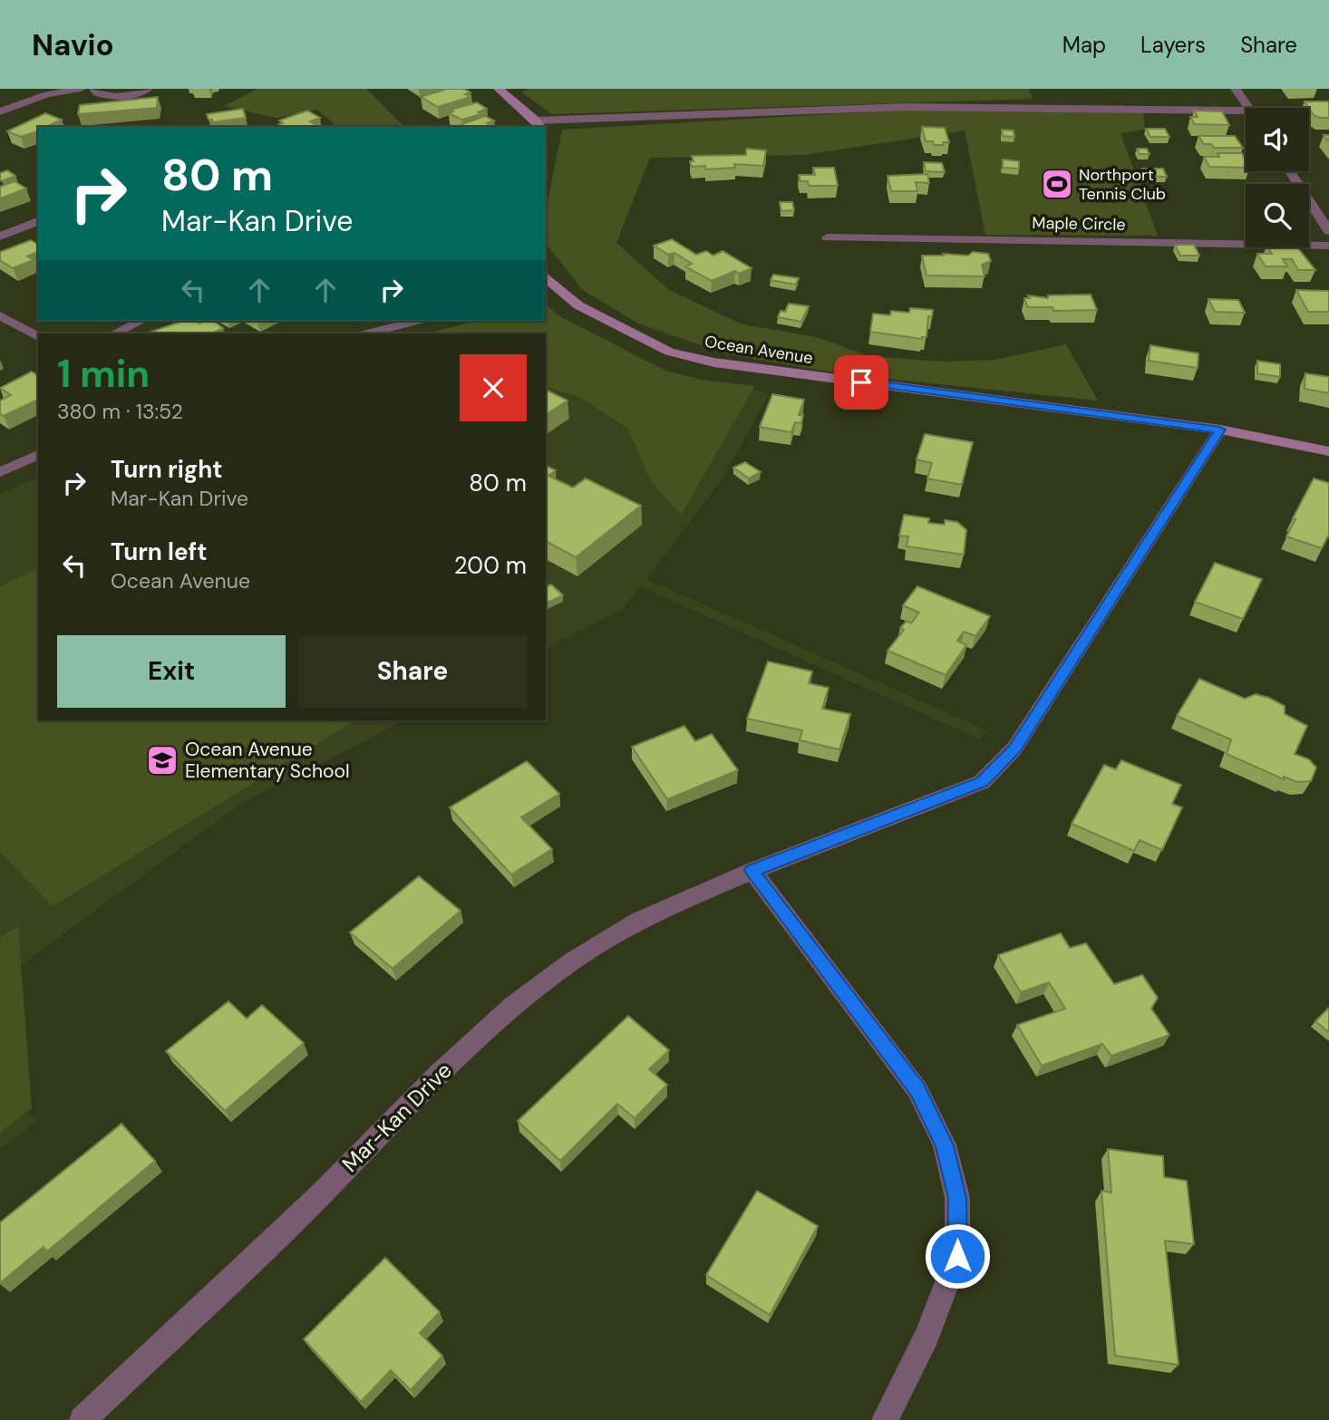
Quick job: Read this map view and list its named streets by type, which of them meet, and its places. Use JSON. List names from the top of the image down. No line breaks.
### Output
{"streets":{"main road":["Ocean Avenue"],"street":["Maple Circle","Mar-Kan Drive"]},"crossings":[["Ocean Avenue","Mar-Kan Drive"]],"places":{"sports":["Northport Tennis Club"],"school or university":["Ocean Avenue Elementary School"]},"page":{"header":"Navio","nav":["Map","Layers","Share"],"turn":["80 m","Mar-Kan Drive"],"heading":["1 min","380 m · 13:52"],"list":[{"name":"Turn right","note":"Mar-Kan Drive","value":"80 m"},{"name":"Turn left","note":"Ocean Avenue","value":"200 m"}],"buttons":["Exit","Share"]}}
